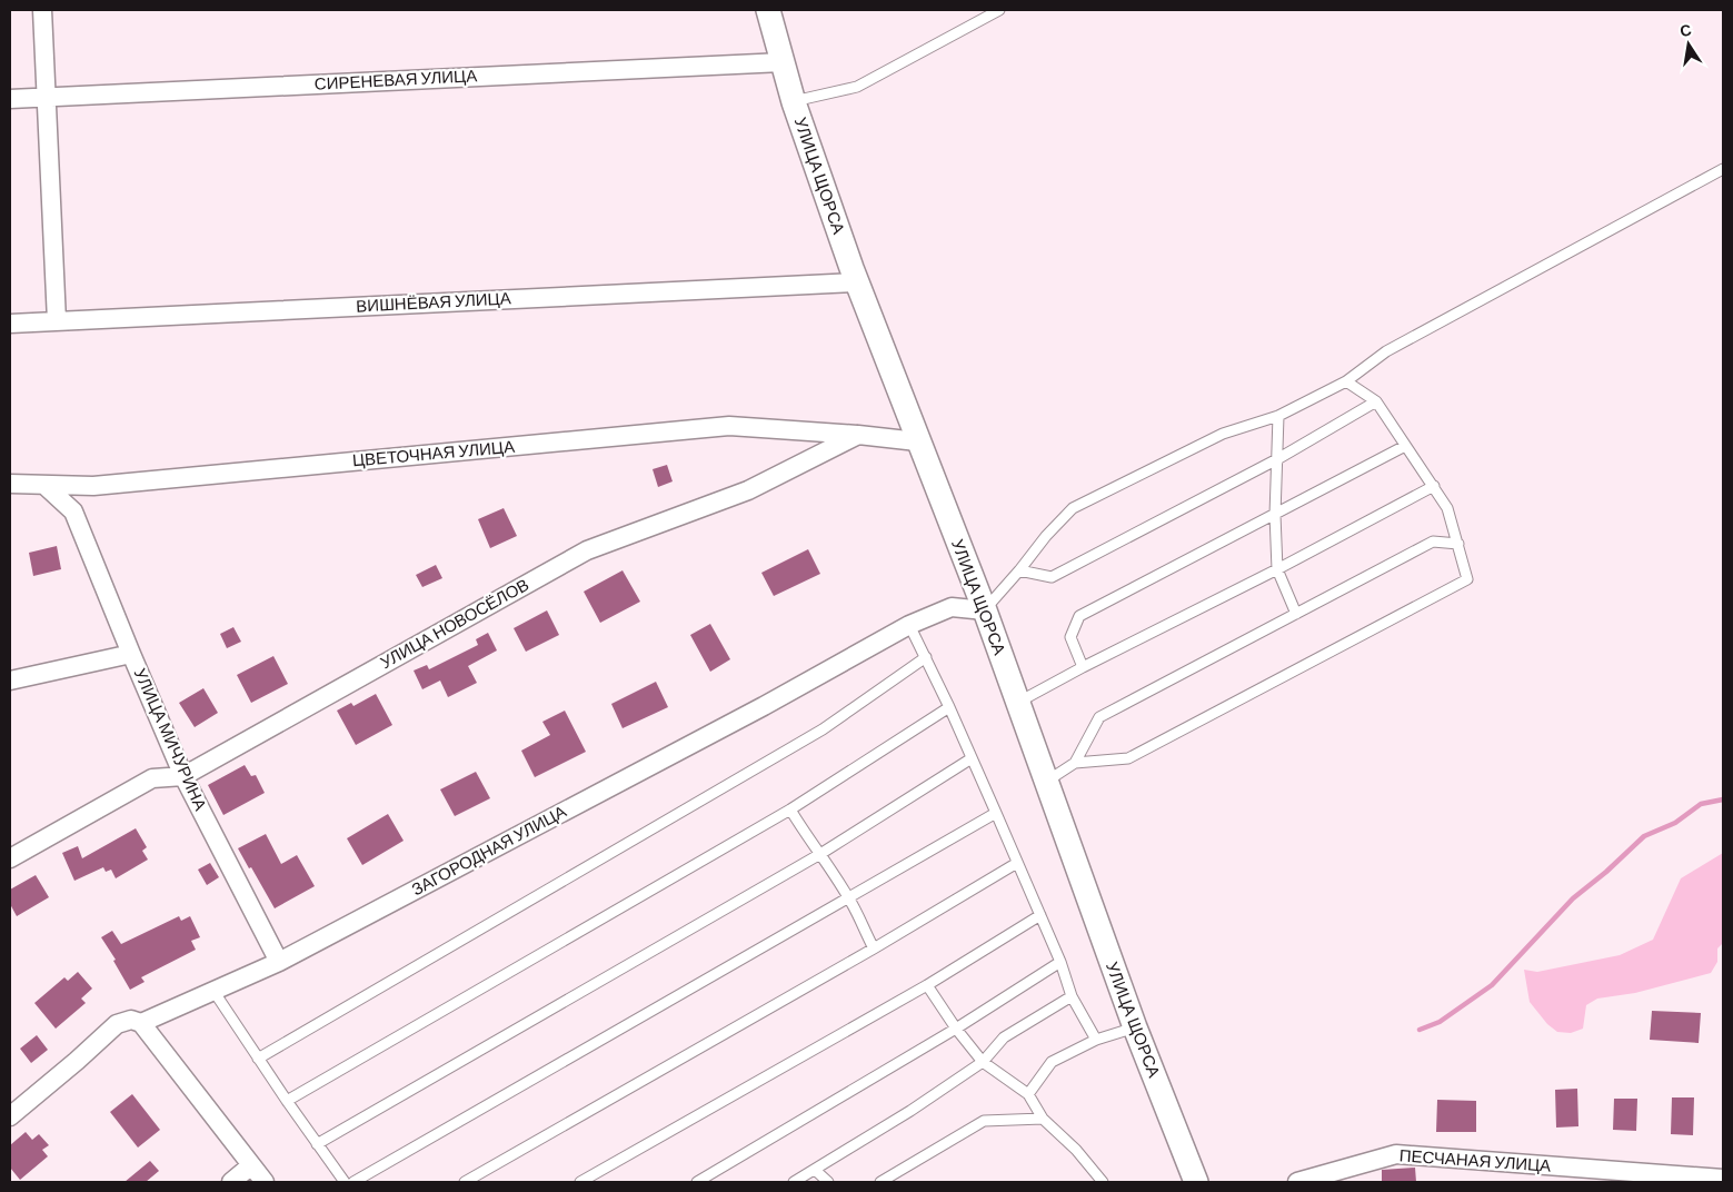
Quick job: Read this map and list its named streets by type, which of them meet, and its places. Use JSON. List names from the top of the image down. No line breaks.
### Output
{"streets":{"street":["СИРЕНЕВАЯ УЛИЦА","УЛИЦА ЩОРСА","ВИШНЁВАЯ УЛИЦА","ЦВЕТОЧНАЯ УЛИЦА","УЛИЦА НОВОСЁЛОВ","УЛИЦА МИЧУРИНА","ЗАГОРОДНАЯ УЛИЦА","ПЕСЧАНАЯ УЛИЦА"]},"crossings":[["СИРЕНЕВАЯ УЛИЦА","УЛИЦА ЩОРСА"],["УЛИЦА ЩОРСА","ВИШНЁВАЯ УЛИЦА"],["УЛИЦА ЩОРСА","ЗАГОРОДНАЯ УЛИЦА"],["ЦВЕТОЧНАЯ УЛИЦА","УЛИЦА НОВОСЁЛОВ"],["ЦВЕТОЧНАЯ УЛИЦА","УЛИЦА МИЧУРИНА"],["УЛИЦА НОВОСЁЛОВ","УЛИЦА МИЧУРИНА"],["УЛИЦА МИЧУРИНА","ЗАГОРОДНАЯ УЛИЦА"]],"north":"top"}
